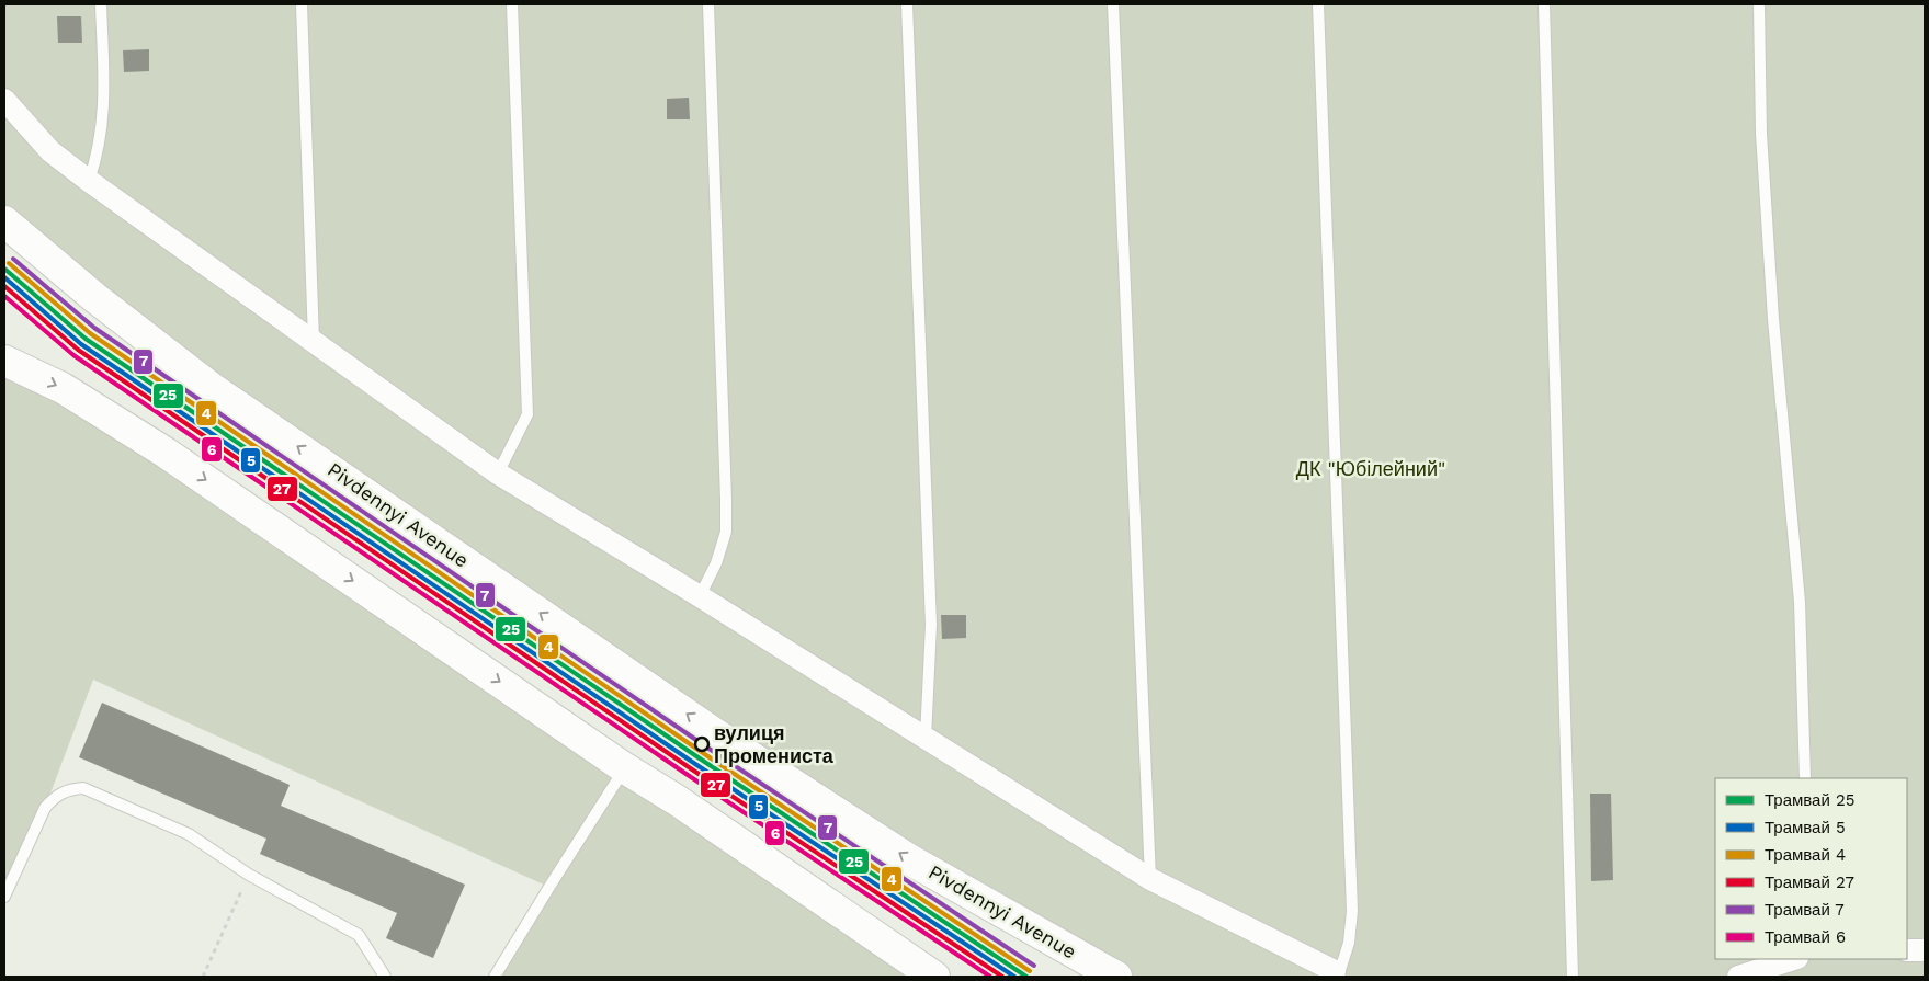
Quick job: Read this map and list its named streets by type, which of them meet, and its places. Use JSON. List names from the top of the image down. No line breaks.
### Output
{"streets":{"main road":["Pivdennyi Avenue"]},"parks":["ДК \"Юбілейний\""],"places":["вулиця Промениста"],"lines":["tram line 7","tram line 4","tram line 25","tram line 5","tram line 27","tram line 6"],"legend":["Трамвай 25","Трамвай 5","Трамвай 4","Трамвай 27","Трамвай 7","Трамвай 6"]}
